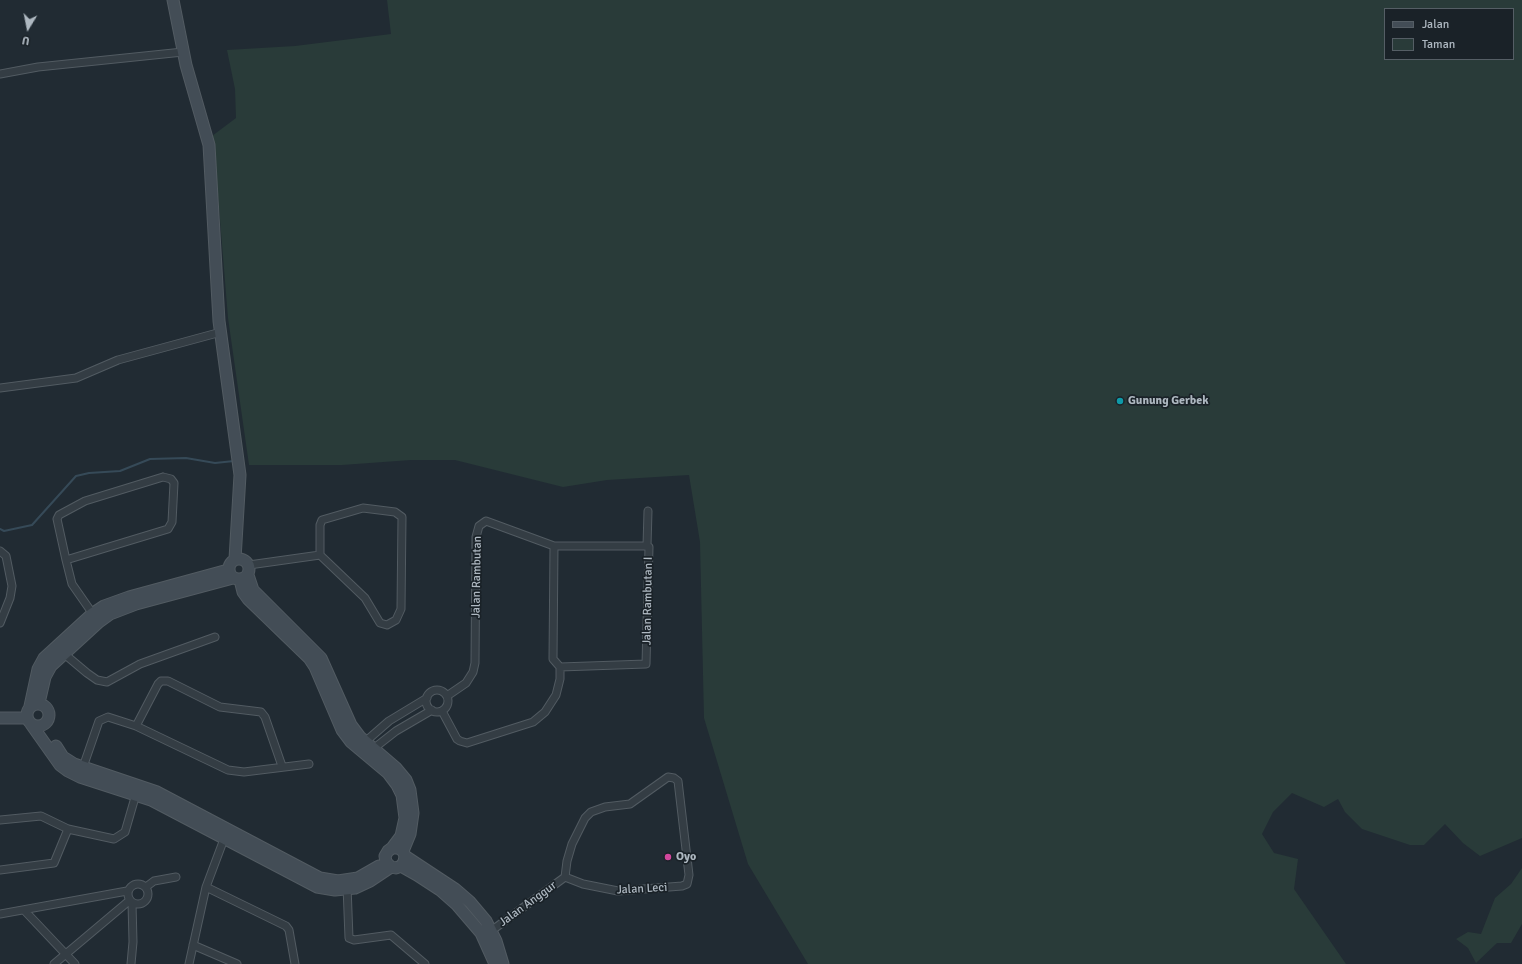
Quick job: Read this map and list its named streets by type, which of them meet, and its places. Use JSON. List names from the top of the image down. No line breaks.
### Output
{"streets":{"street":["Jalan Rambutan","Jalan Rambutan I","Jalan Leci","Jalan Anggur"]},"crossings":[["Jalan Rambutan","Jalan Rambutan I"],["Jalan Leci","Jalan Anggur"]],"places":["Gunung Gerbek","Oyo"],"legend":["Jalan","Taman"],"north":"bottom"}
